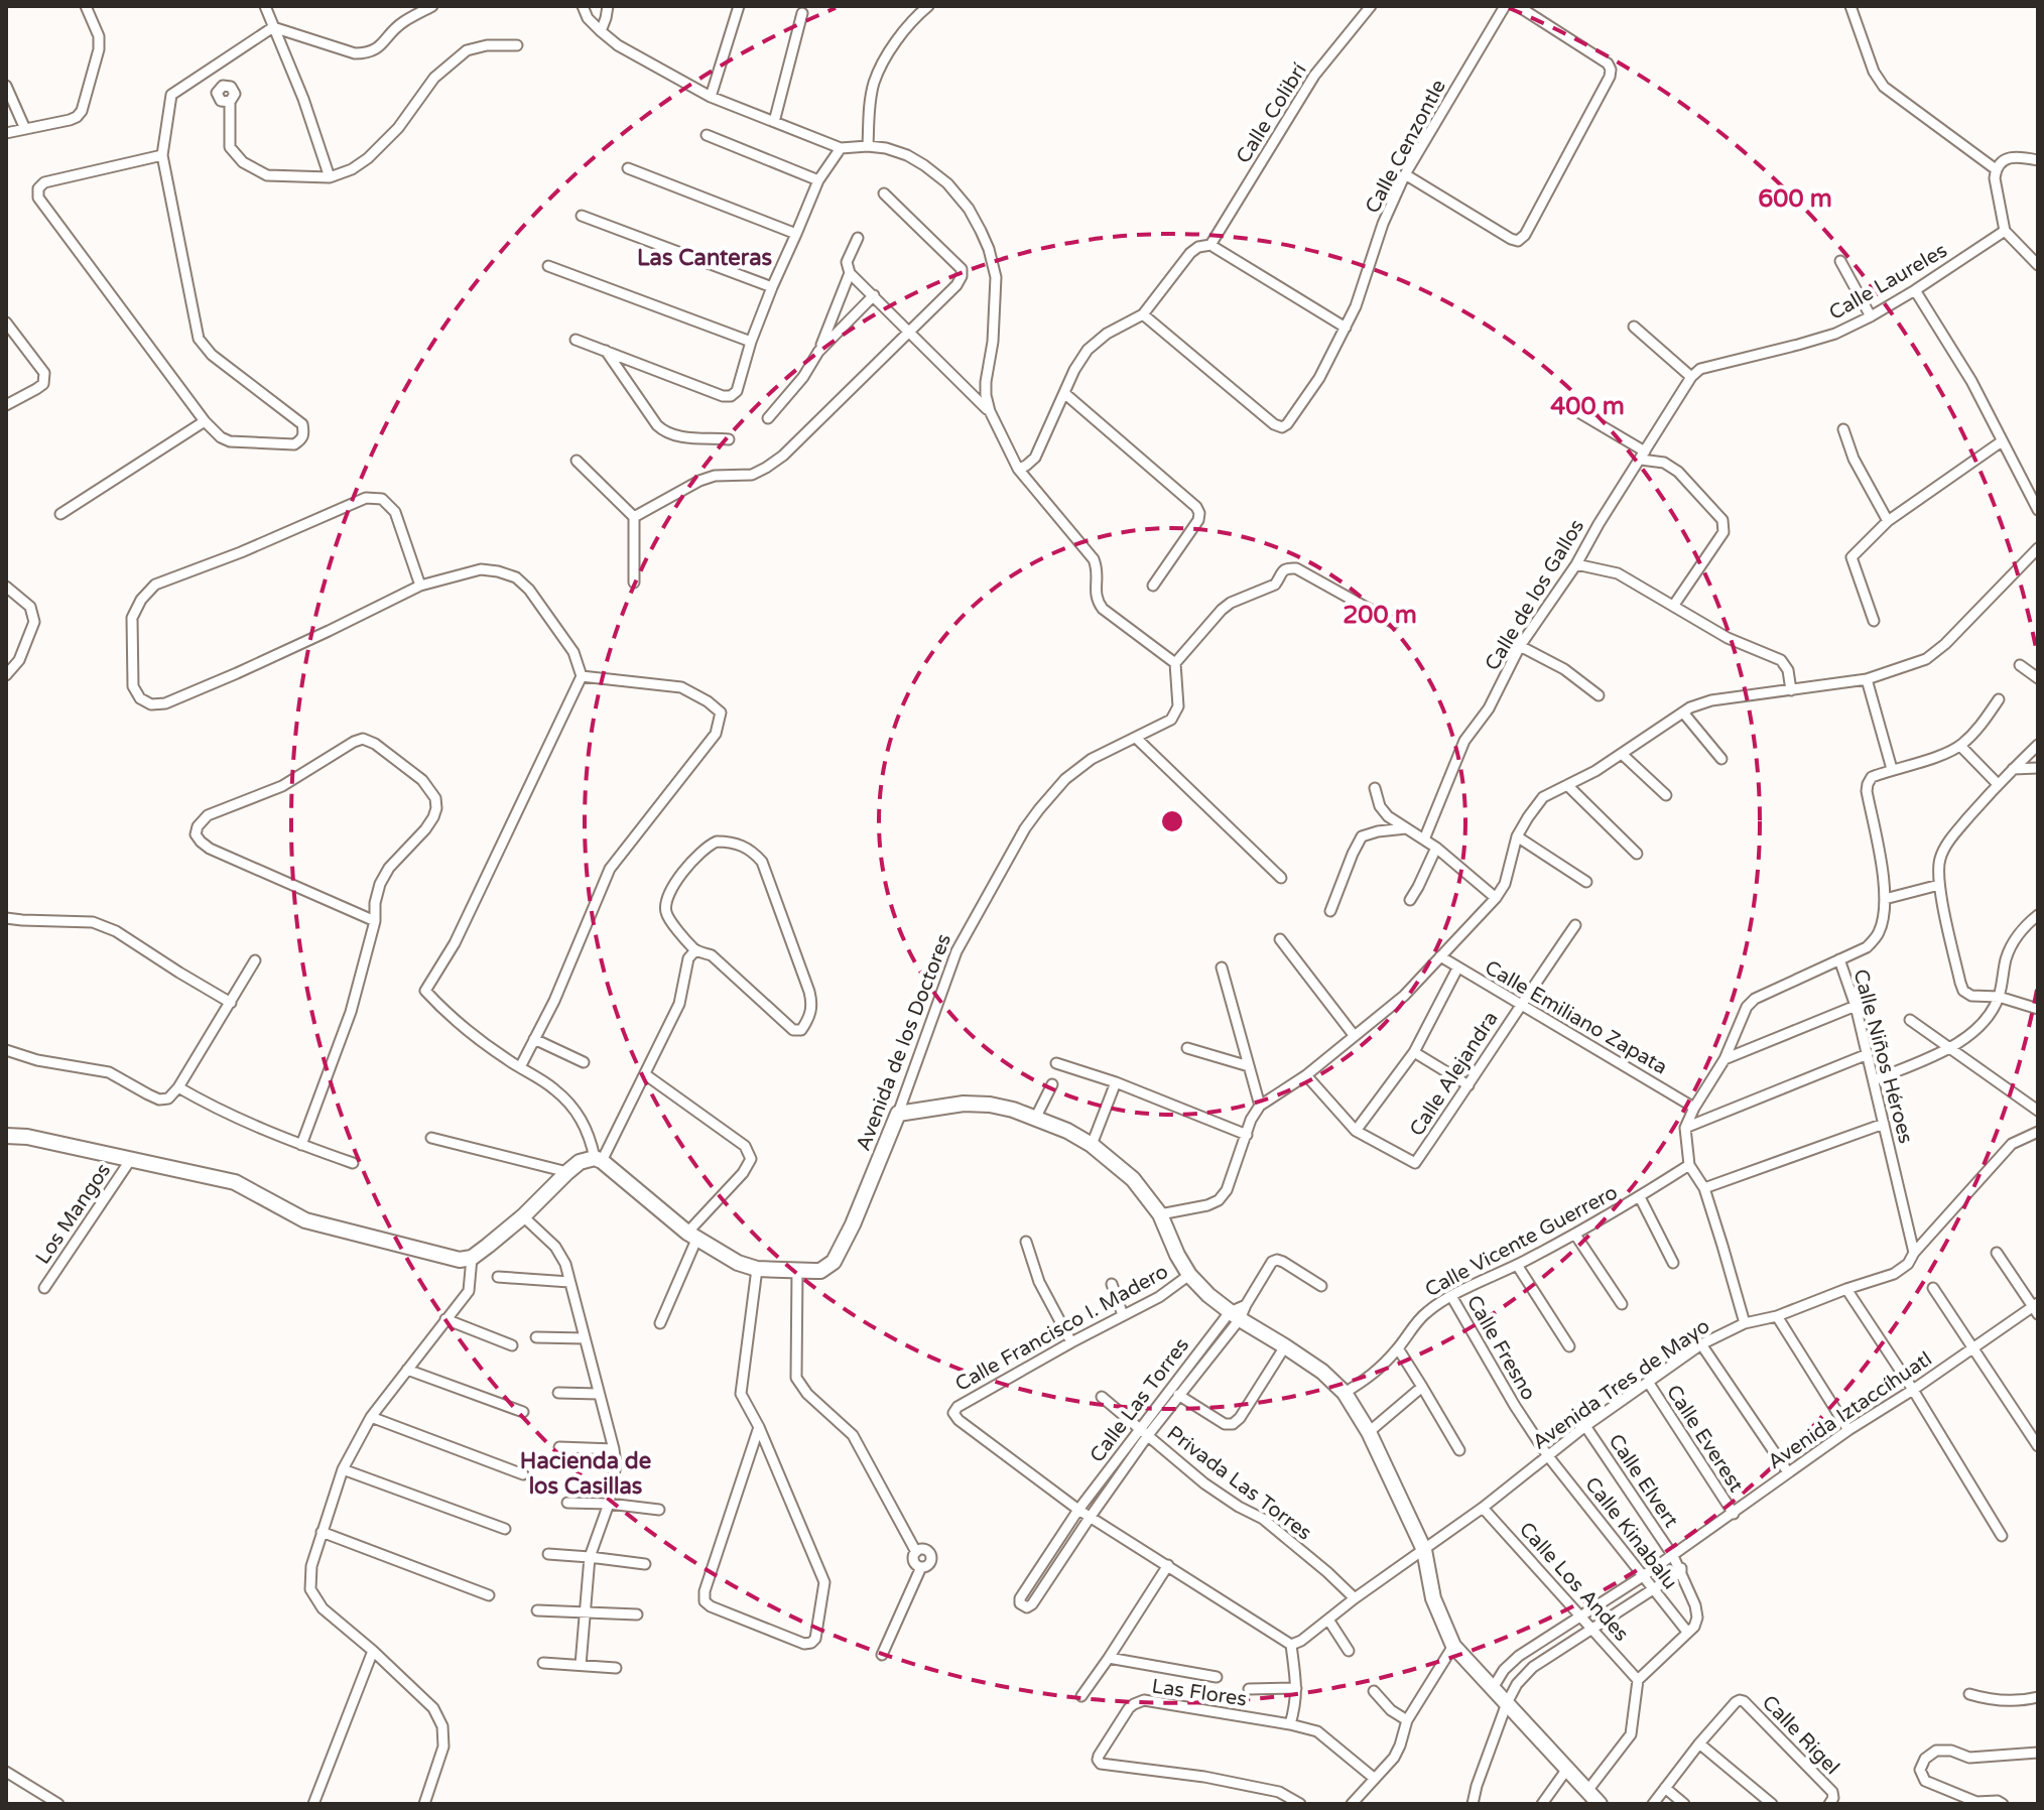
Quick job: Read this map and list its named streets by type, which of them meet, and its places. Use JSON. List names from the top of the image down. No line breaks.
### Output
{"streets":{"main road":["Avenida de los Doctores"],"street":["Calle Colibrí","Calle Cenzontle","Calle Laureles","Calle de los Gallos","Calle Emiliano Zapata","Calle Niños Héroes","Calle Alejandra","Los Mangos","Calle Vicente Guerrero","Calle Francisco I. Madero","Calle Fresno","Avenida Tres de Mayo","Calle Las Torres","Avenida Iztaccíhuatl","Calle Everest","Calle Elvert","Privada Las Torres","Calle Kinabalu","Calle Los Andes","Las Flores","Calle Rigel"]},"crossings":[["Calle Laureles","Calle de los Gallos"],["Calle Emiliano Zapata","Calle Alejandra"],["Calle Niños Héroes","Avenida Tres de Mayo"],["Calle Vicente Guerrero","Calle Fresno"],["Calle Francisco I. Madero","Calle Las Torres"],["Calle Fresno","Avenida Tres de Mayo"],["Calle Fresno","Calle Kinabalu"],["Avenida Tres de Mayo","Calle Everest"],["Avenida Tres de Mayo","Calle Elvert"],["Avenida Tres de Mayo","Privada Las Torres"],["Avenida Tres de Mayo","Calle Kinabalu"],["Avenida Tres de Mayo","Calle Los Andes"],["Calle Las Torres","Privada Las Torres"],["Avenida Iztaccíhuatl","Calle Everest"],["Avenida Iztaccíhuatl","Calle Elvert"],["Avenida Iztaccíhuatl","Calle Kinabalu"],["Avenida Iztaccíhuatl","Calle Los Andes"],["Calle Elvert","Calle Kinabalu"]],"districts":["Las Canteras","Hacienda de los Casillas"],"rings":["600 m","400 m","200 m"]}
